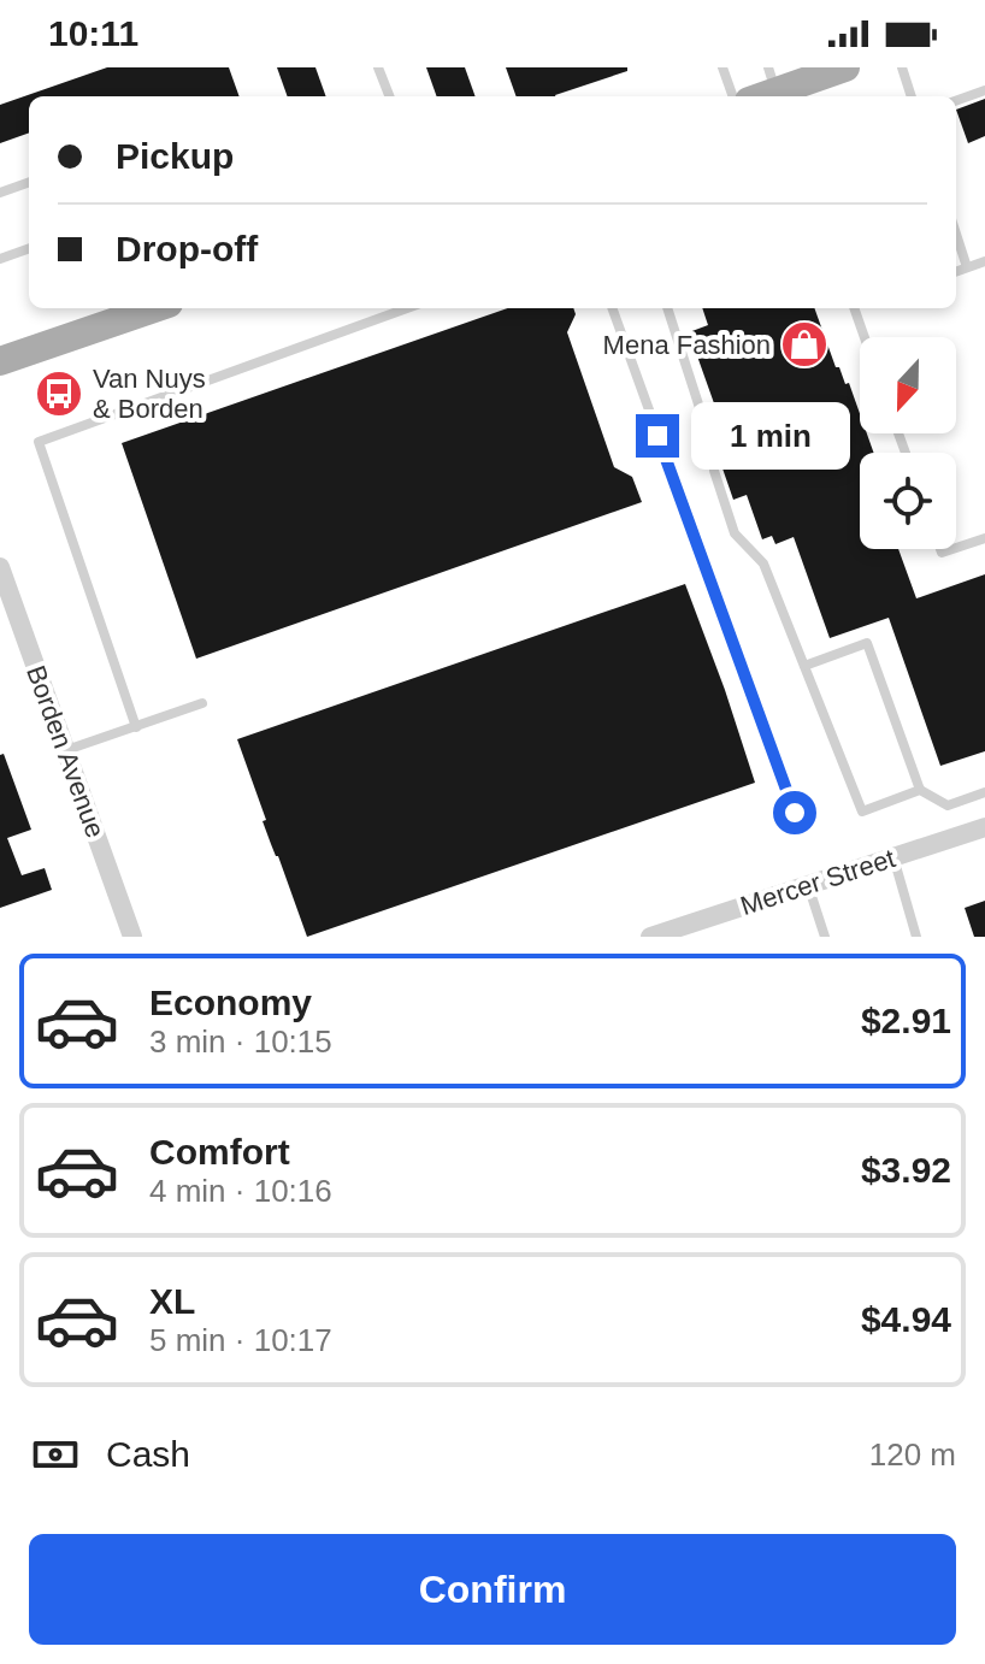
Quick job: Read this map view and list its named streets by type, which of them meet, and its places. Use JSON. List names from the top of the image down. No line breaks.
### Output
{"streets":{"street":["Borden Avenue","Mercer Street"]},"places":{"shop":["Mena Fashion"],"bus stop":["Van Nuys & Borden"]},"north":"bottom","page":{"status":"10:11","banner":["Pickup","Drop-off"],"bubble":"1 min","list":[{"name":"Economy","note":"3 min · 10:15","value":"$2.91"},{"name":"Comfort","note":"4 min · 10:16","value":"$3.92"},{"name":"XL","note":"5 min · 10:17","value":"$4.94"}],"pay":["Cash","120 m"],"buttons":"Confirm"}}
